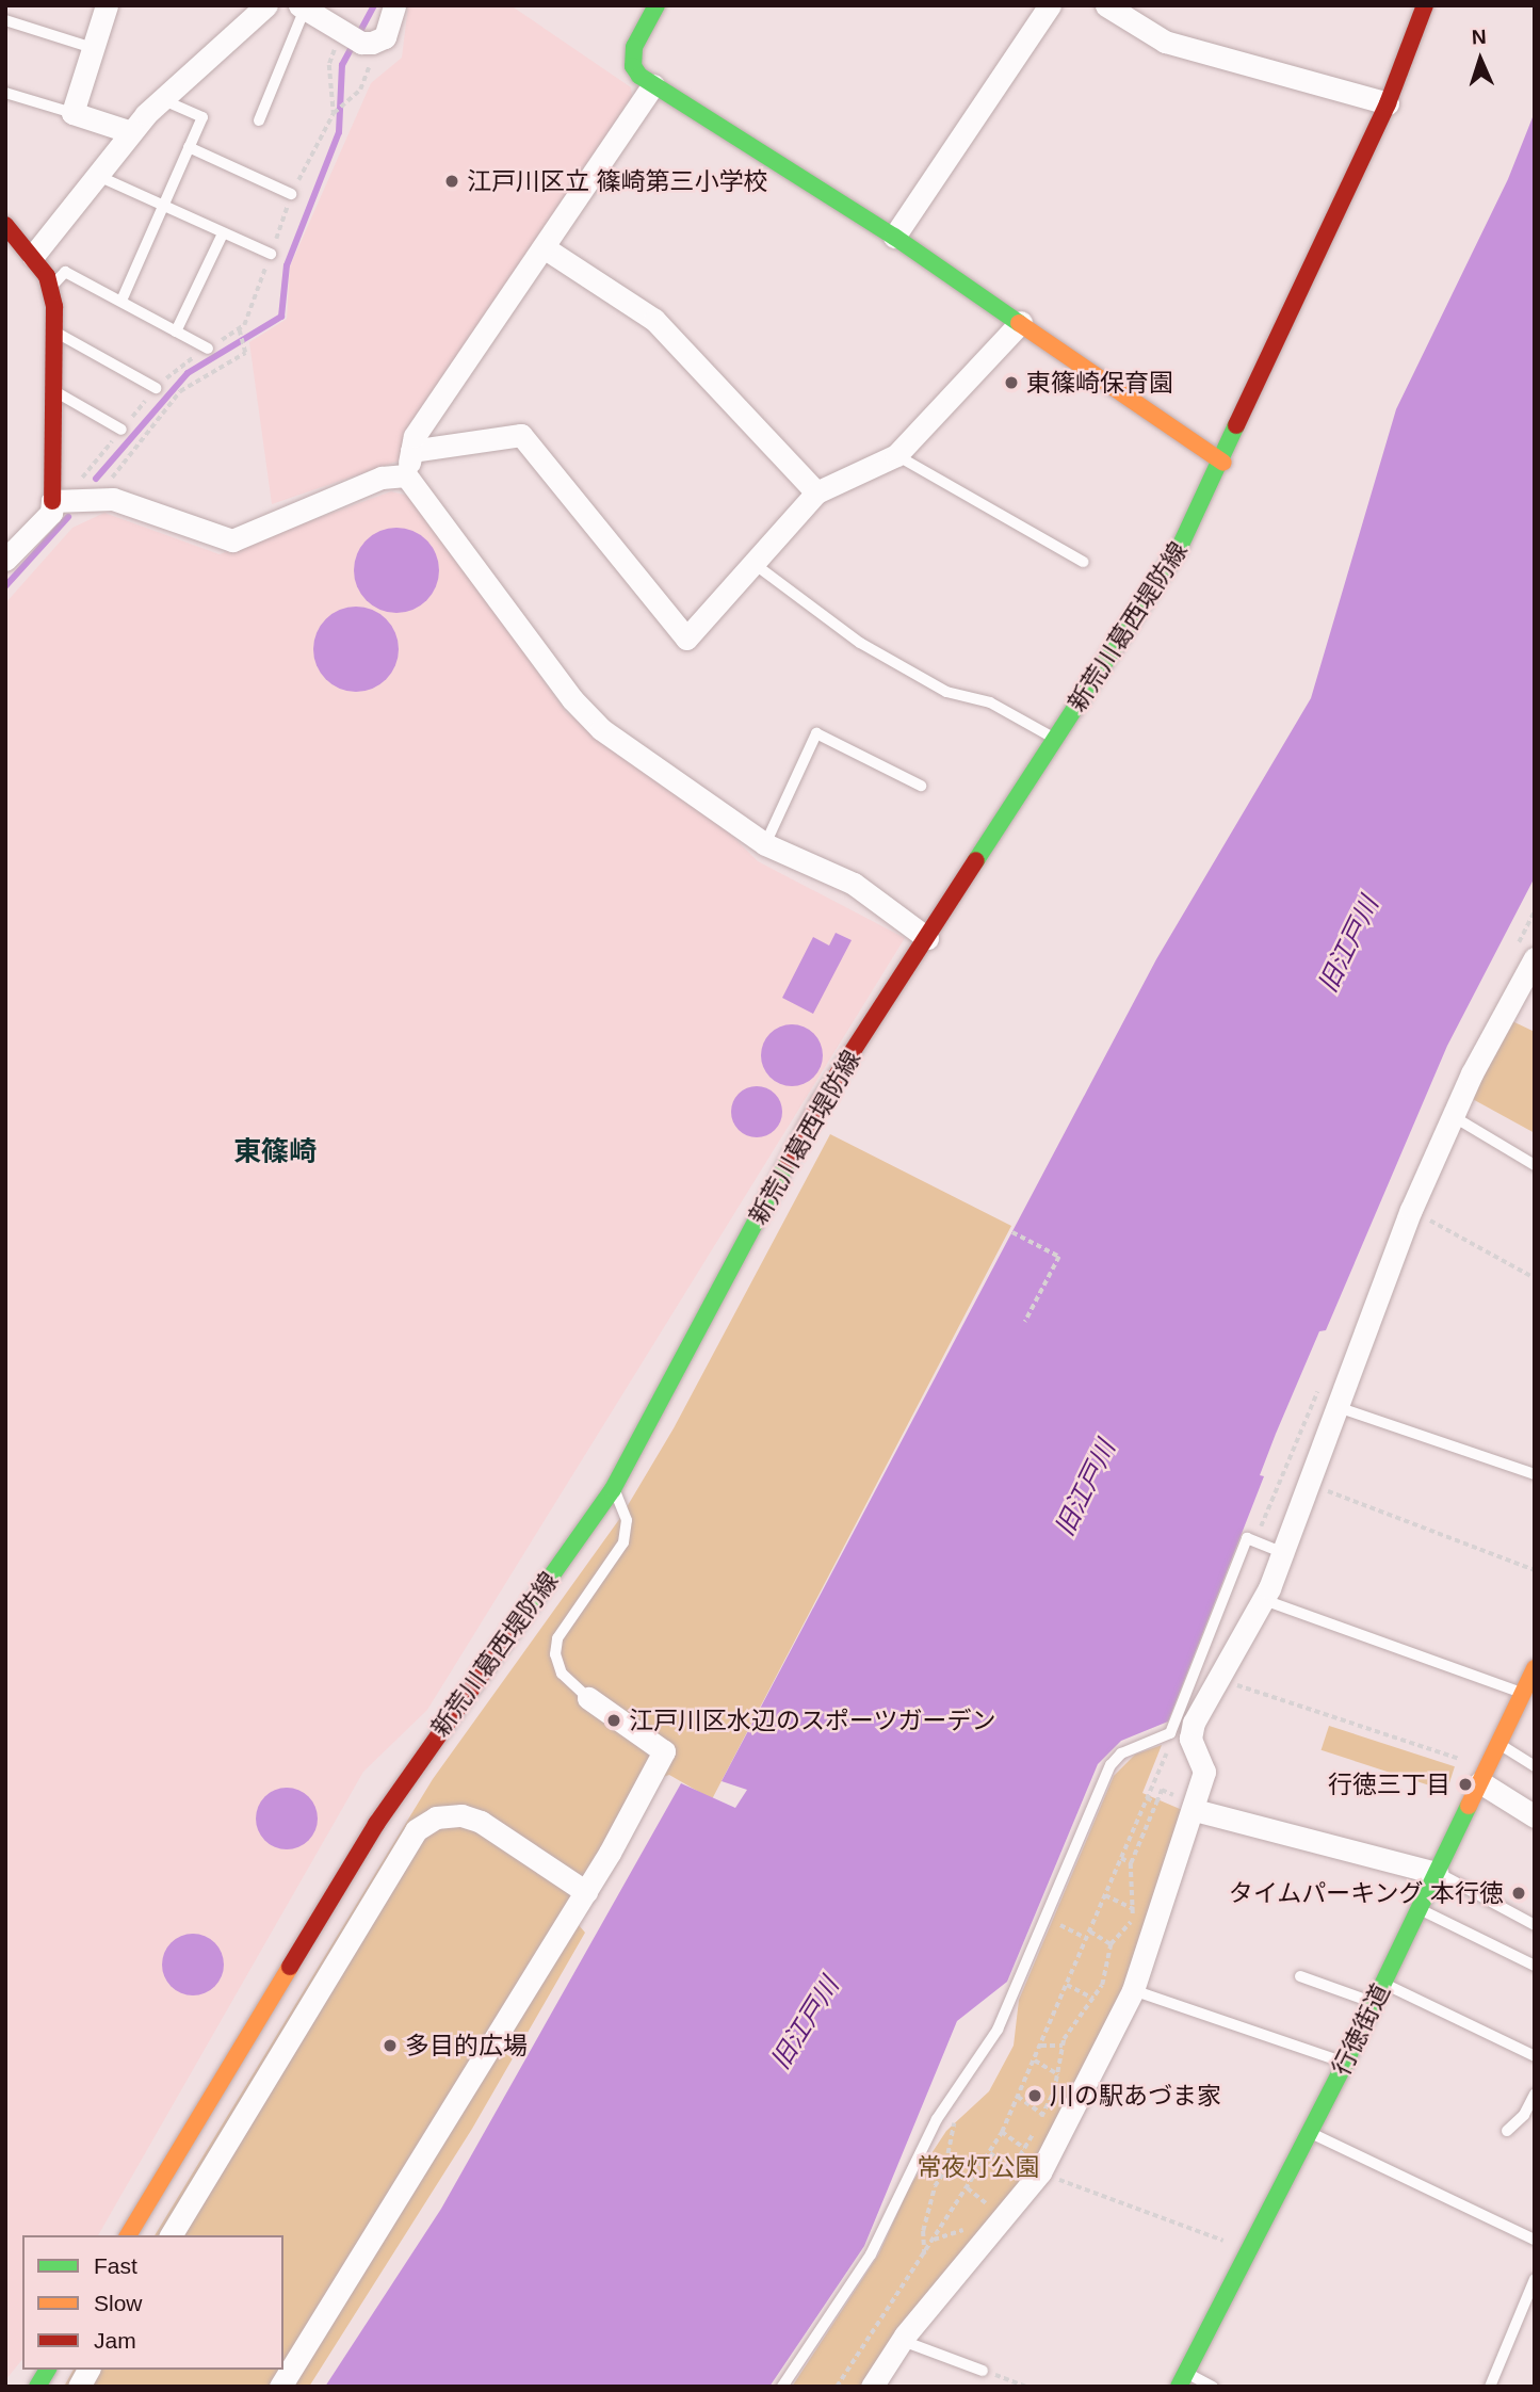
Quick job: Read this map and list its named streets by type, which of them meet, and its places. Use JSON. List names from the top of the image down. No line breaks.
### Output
{"streets":{"main road":["新荒川葛西堤防線","行徳街道"]},"districts":["東篠崎"],"water":["旧江戸川"],"parks":["常夜灯公園"],"places":["江戸川区立 篠崎第三小学校","東篠崎保育園","江戸川区水辺のスポーツガーデン","行徳三丁目","タイムパーキング 本行徳","多目的広場","川の駅あづま家"],"legend":["Fast","Slow","Jam"],"north":"top"}
